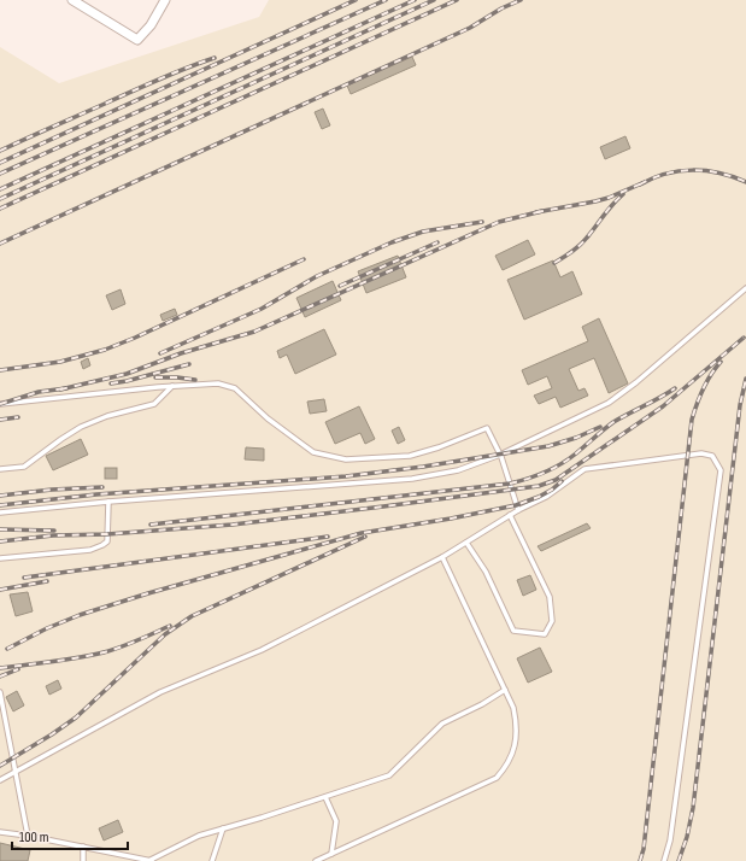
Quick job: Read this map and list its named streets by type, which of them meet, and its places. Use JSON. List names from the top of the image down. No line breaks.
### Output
{"scale_bar":"100 m"}
